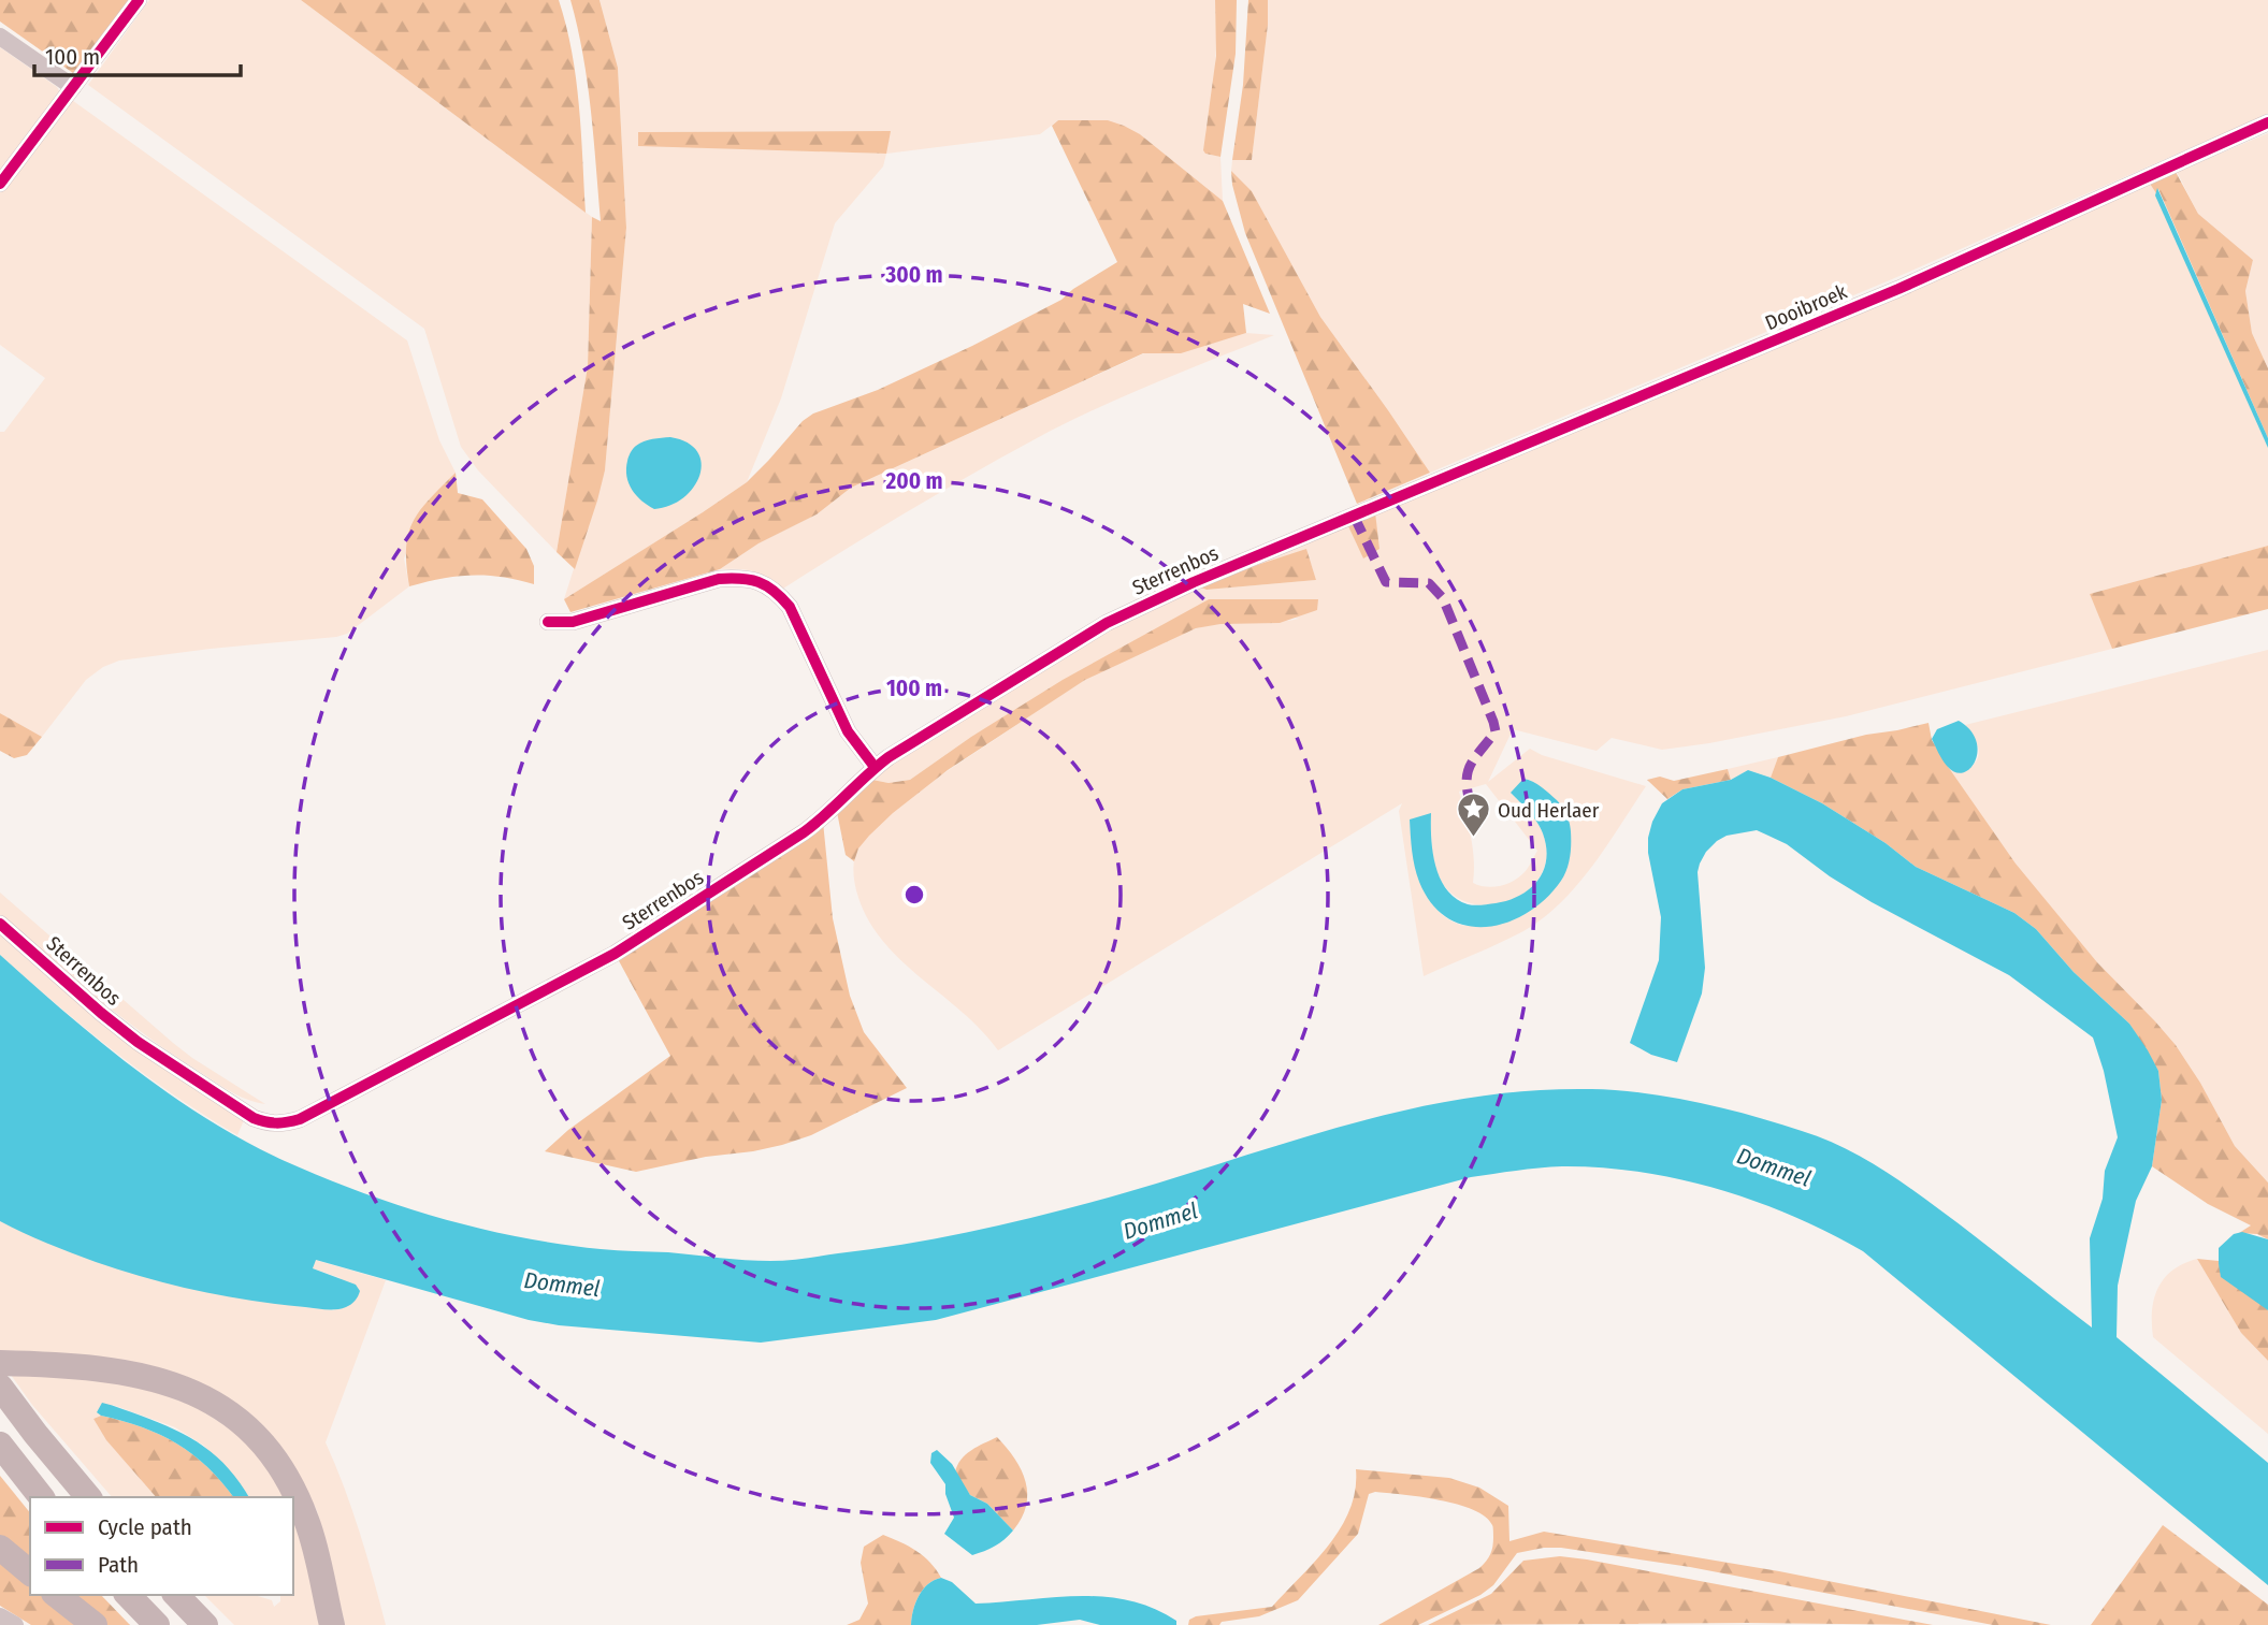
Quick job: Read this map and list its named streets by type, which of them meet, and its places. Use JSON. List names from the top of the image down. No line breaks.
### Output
{"streets":{"street":["Dooibroek","Sterrenbos"]},"crossings":[["Dooibroek","Sterrenbos"]],"water":["Dommel"],"places":{"place":["Oud Herlaer"]},"legend":["Cycle path","Path"],"scale_bar":"100 m","rings":["300 m","200 m","100 m"]}
